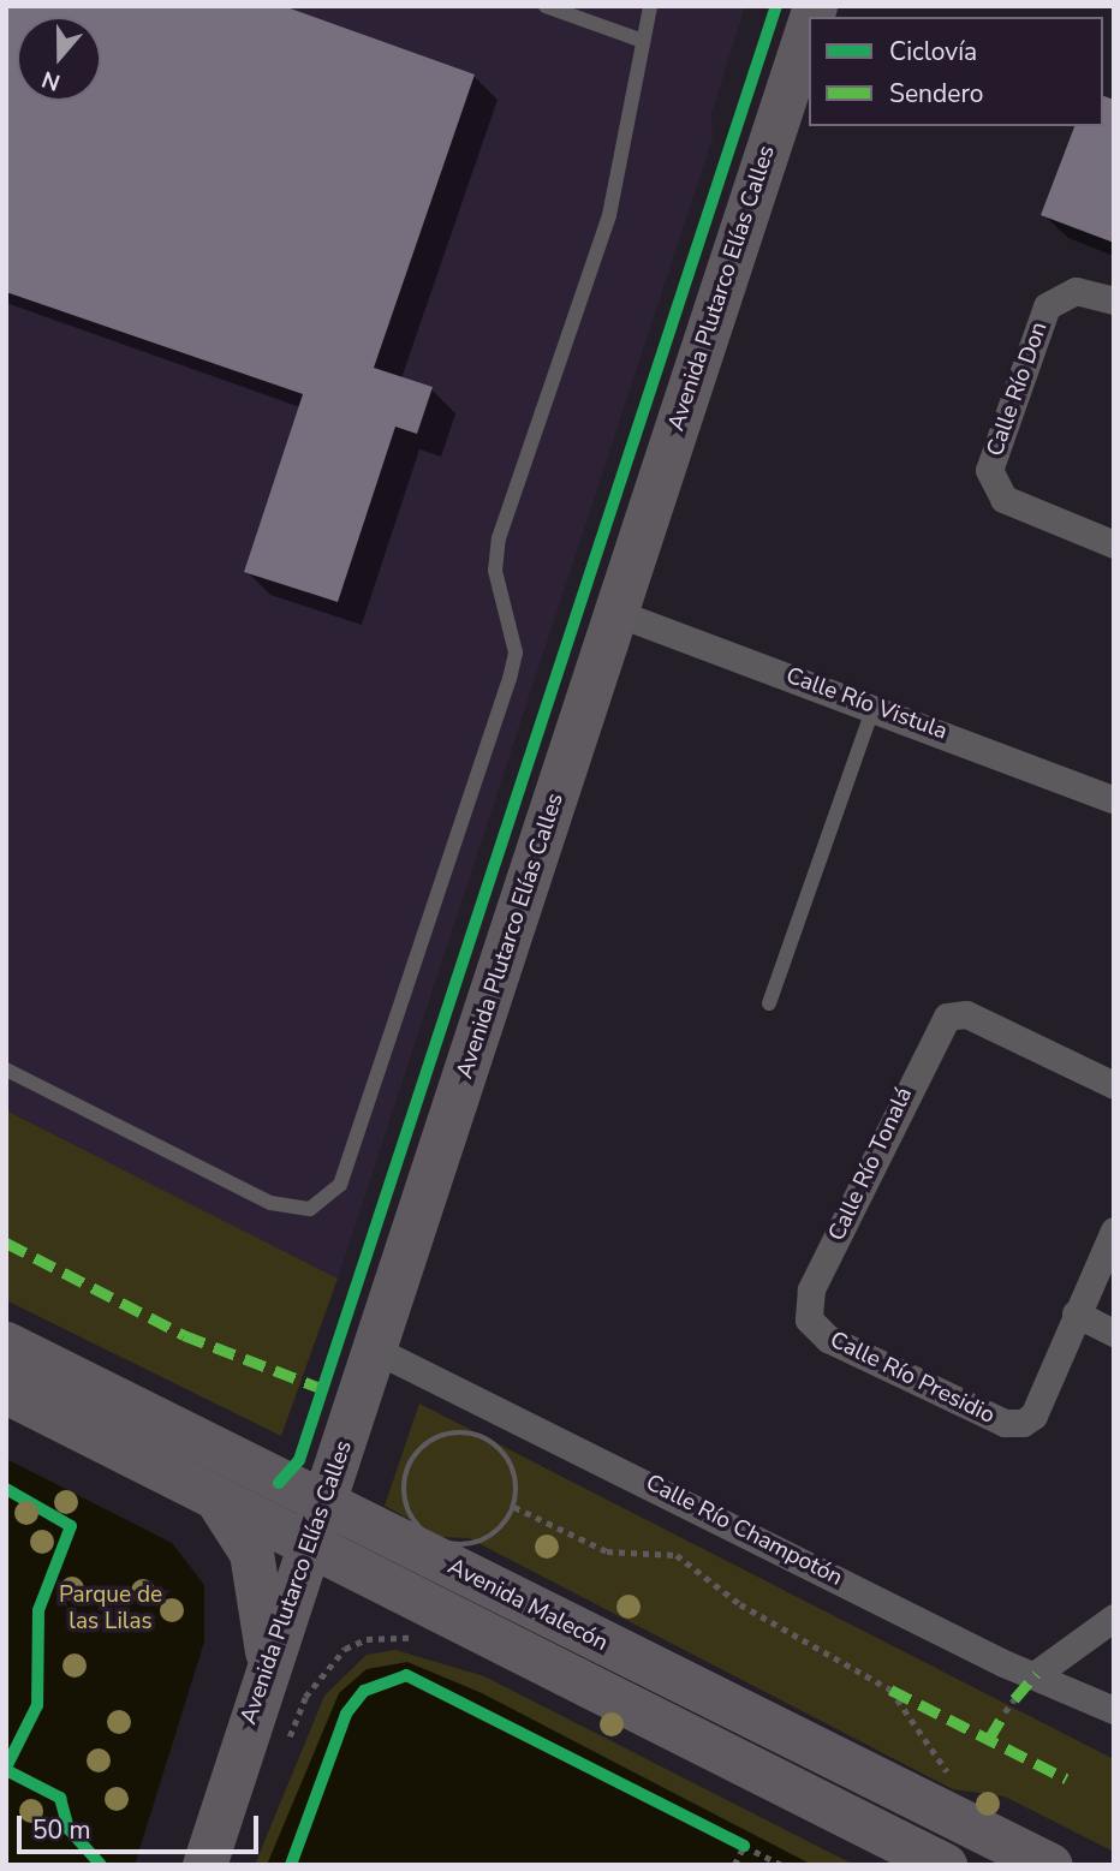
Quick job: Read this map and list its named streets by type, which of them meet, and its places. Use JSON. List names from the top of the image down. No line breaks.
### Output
{"streets":{"main road":["Avenida Plutarco Elías Calles","Avenida Malecón"],"street":["Calle Río Don","Calle Río Vistula","Calle Río Tonalá","Calle Río Presidio","Calle Río Champotón"]},"crossings":[["Avenida Plutarco Elías Calles","Calle Río Vistula"],["Avenida Plutarco Elías Calles","Calle Río Champotón"],["Avenida Plutarco Elías Calles","Avenida Malecón"],["Calle Río Tonalá","Calle Río Presidio"]],"parks":["Parque de las Lilas"],"legend":["Ciclovía","Sendero"],"scale_bar":"50 m","north":"bottom"}
